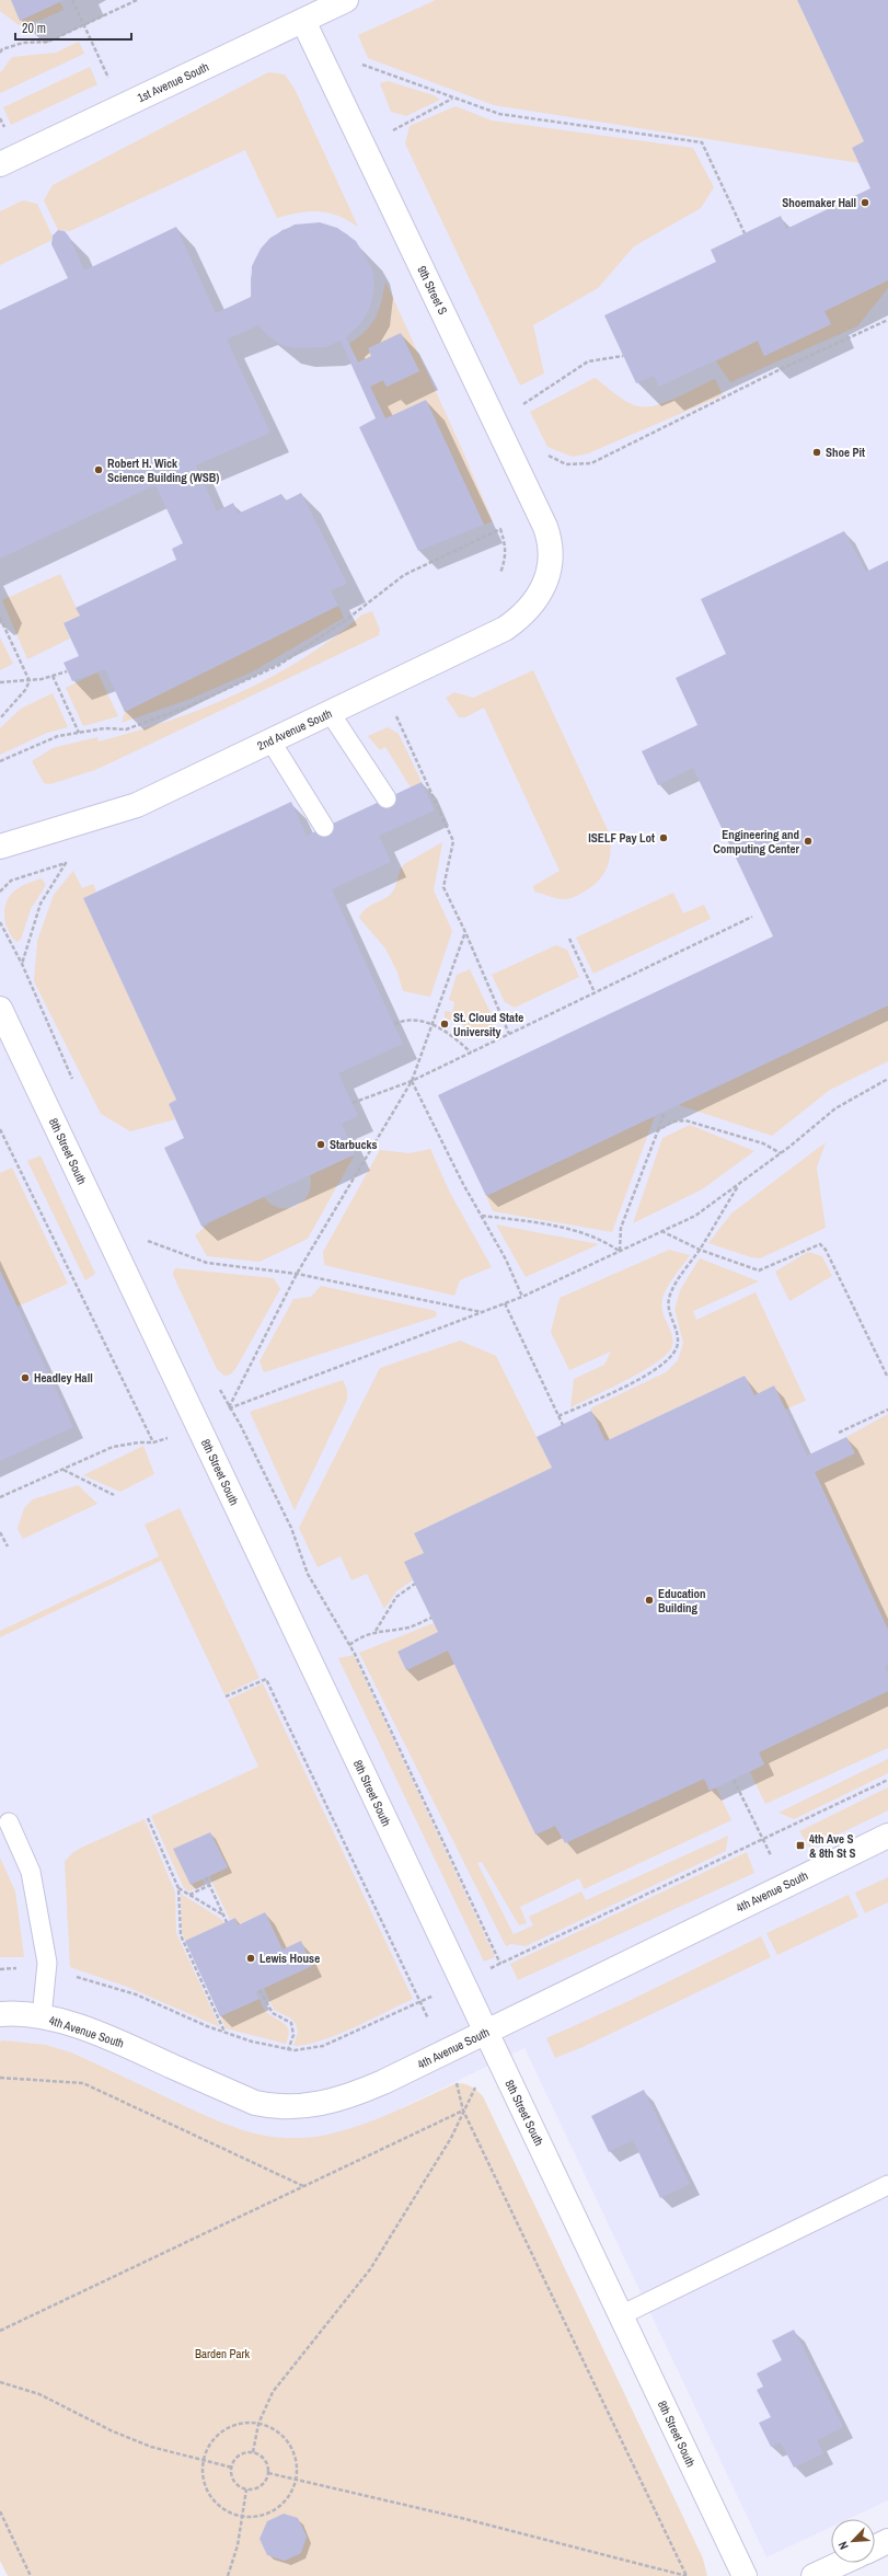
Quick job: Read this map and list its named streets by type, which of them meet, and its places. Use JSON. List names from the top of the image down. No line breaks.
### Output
{"streets":{"street":["1st Avenue South","9th Street S","2nd Avenue South","8th Street South","4th Avenue South"]},"crossings":[["1st Avenue South","9th Street S"],["9th Street S","2nd Avenue South"],["8th Street South","4th Avenue South"]],"parks":["Barden Park"],"places":{"other":["Shoemaker Hall","Shoe Pit","Robert H. Wick Science Building (WSB)","ISELF Pay Lot","Engineering and Computing Center","St. Cloud State University","Starbucks","Headley Hall","Education Building","Lewis House"],"transit":["4th Ave S & 8th St S"]},"scale_bar":"20 m","north":"bottom left"}
